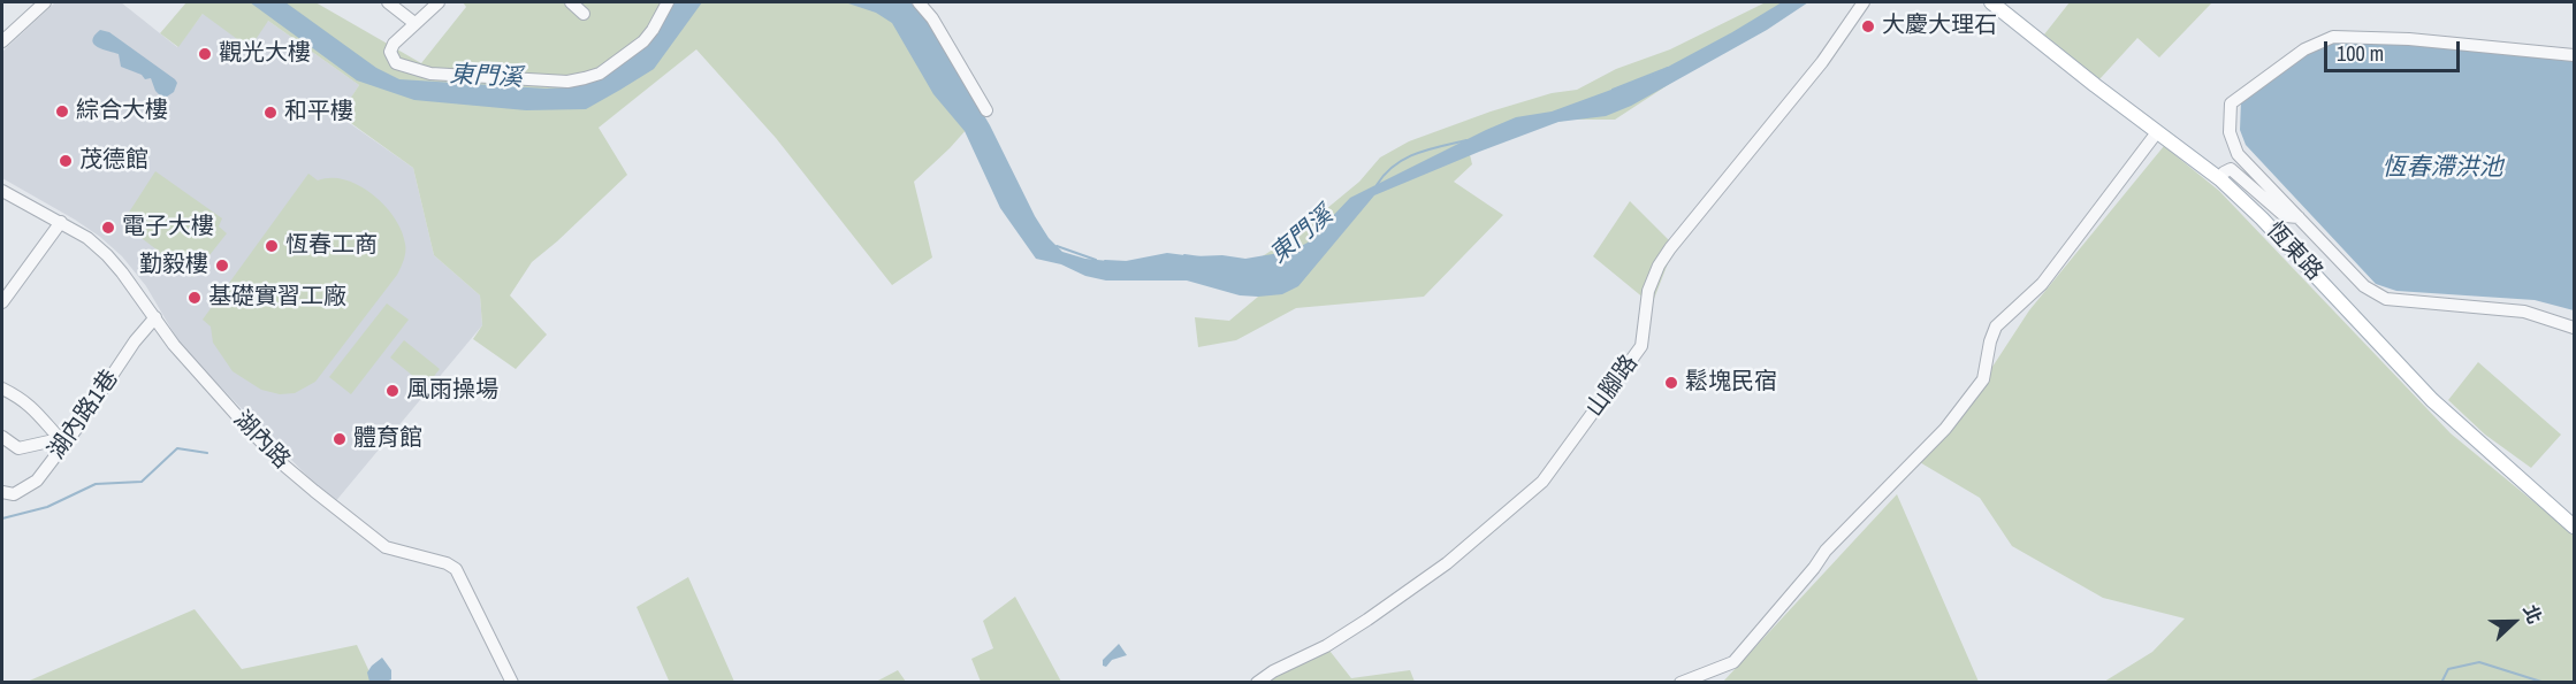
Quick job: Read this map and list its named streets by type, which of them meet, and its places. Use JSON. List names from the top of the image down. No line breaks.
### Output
{"streets":{"main road":["恆東路"],"street":["山腳路","湖內路1巷","湖內路"]},"crossings":[["湖內路1巷","湖內路"]],"water":["東門溪","恆春滯洪池"],"places":["大慶大理石","觀光大樓","綜合大樓","和平樓","茂德館","電子大樓","恆春工商","勤毅樓","基礎實習工廠","鬆塊民宿","風雨操場","體育館"],"scale_bar":"100 m","north":"right"}
